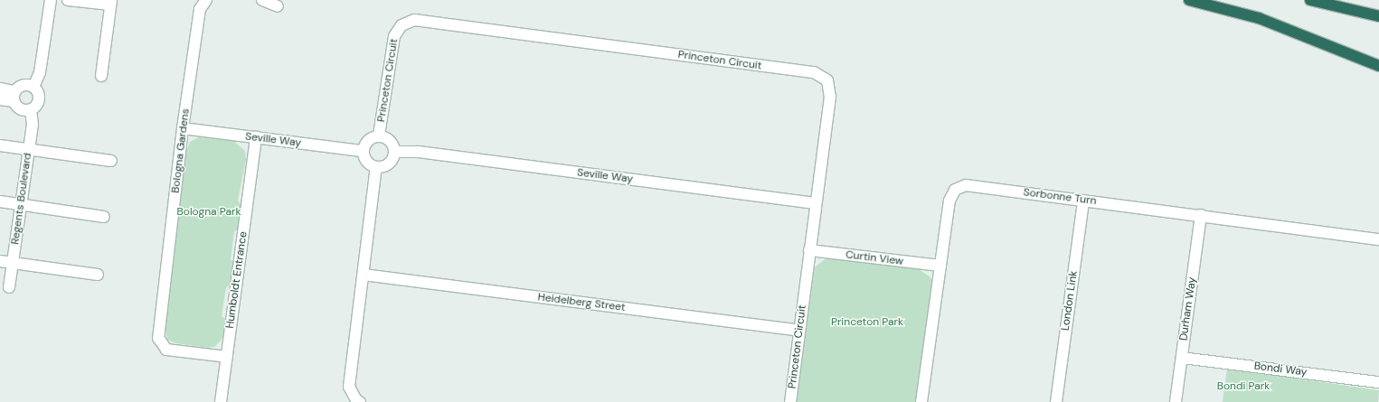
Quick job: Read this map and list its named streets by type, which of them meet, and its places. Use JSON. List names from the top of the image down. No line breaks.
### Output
{"streets":{"street":["Princeton Circuit","Seville Way","Bologna Gardens","Sorbonne Turn","Regents Boulevard","Curtin View","Humboldt Entrance","London Link","Heidelberg Street","Durham Way","Bondi Way"]},"crossings":[["Princeton Circuit","Seville Way"],["Princeton Circuit","Curtin View"],["Princeton Circuit","Heidelberg Street"],["Seville Way","Bologna Gardens"],["Seville Way","Humboldt Entrance"],["Bologna Gardens","Humboldt Entrance"],["Sorbonne Turn","Curtin View"],["Sorbonne Turn","London Link"],["Sorbonne Turn","Durham Way"],["Durham Way","Bondi Way"]],"parks":["Bologna Park","Princeton Park","Bondi Park"]}
